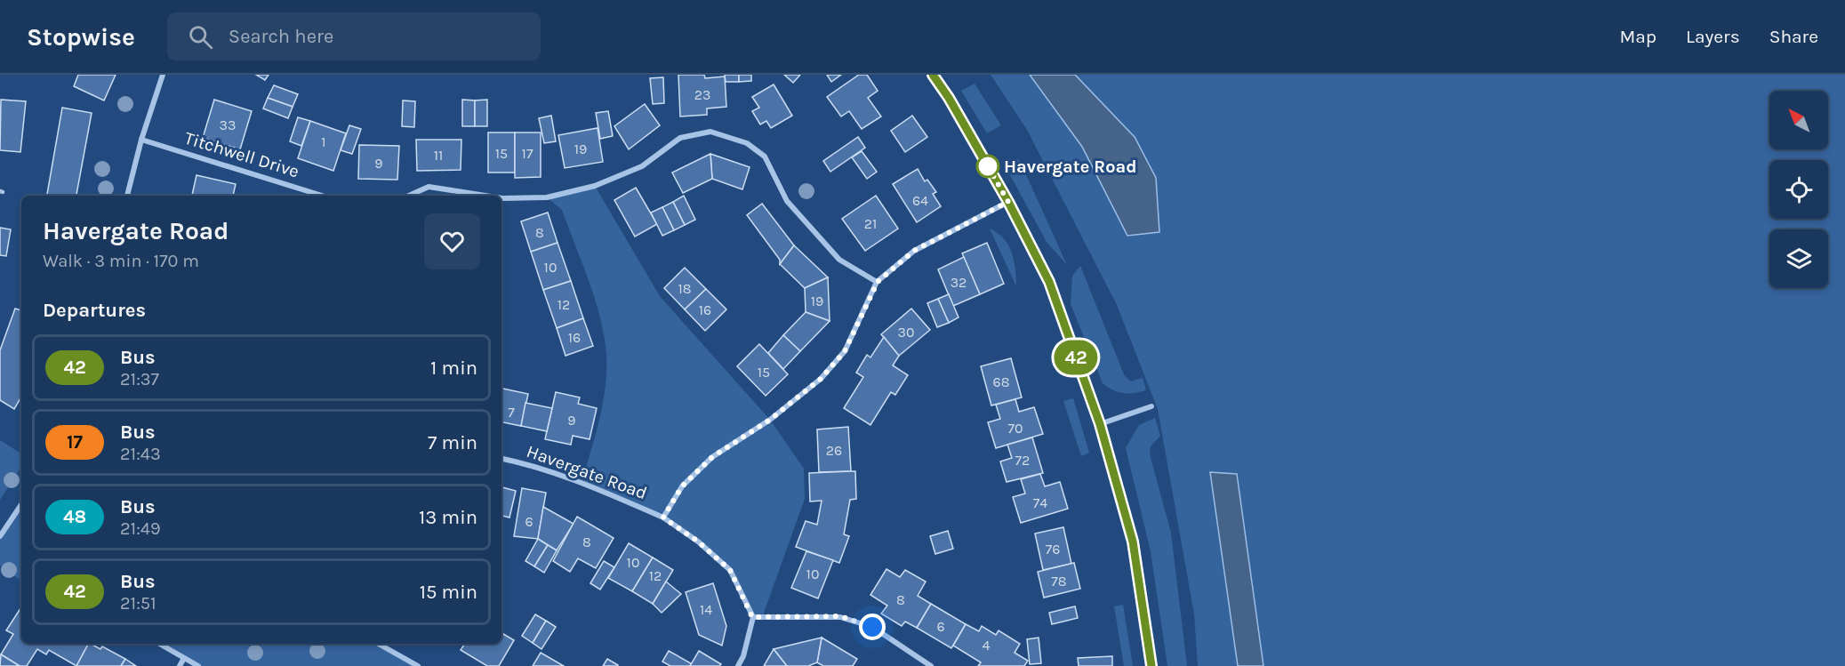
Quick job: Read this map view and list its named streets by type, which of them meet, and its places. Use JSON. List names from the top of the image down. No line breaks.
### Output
{"streets":{"street":["Titchwell Drive","Havergate Road"]},"places":["Havergate Road"],"lines":["bus line 42"],"house_numbers":["23","33","1","19","15","17","11","9","64","21","8","10","32","18","19","12","16","30","16","15","68","7","9","70","26","72","74","6","8","76","10","10","12","78","8","14","6","4"],"north":"top left","page":{"header":"Stopwise","search":"Search here","nav":["Map","Layers","Share"],"on_map":"42","heading":[["Havergate Road","Walk · 3 min · 170 m"],"Departures"],"list":[{"mark":"42","name":"Bus","note":"21:37","value":"1 min"},{"mark":"17","name":"Bus","note":"21:43","value":"7 min"},{"mark":"48","name":"Bus","note":"21:49","value":"13 min"},{"mark":"42","name":"Bus","note":"21:51","value":"15 min"}]}}
